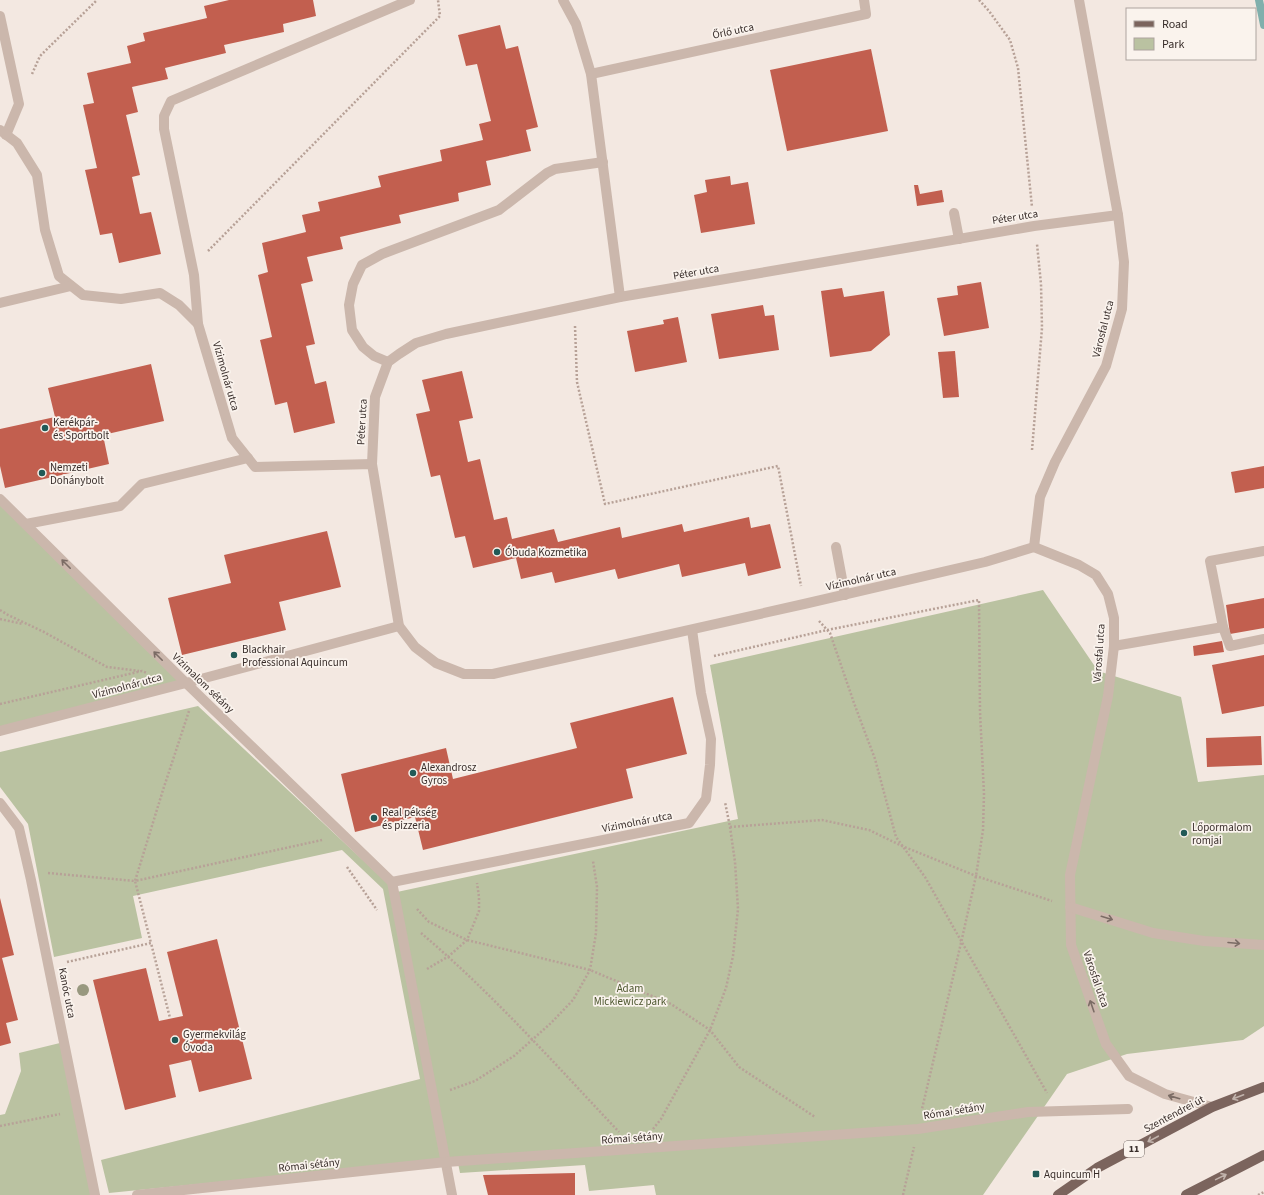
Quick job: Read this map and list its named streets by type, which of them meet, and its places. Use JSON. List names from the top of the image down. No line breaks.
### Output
{"streets":{"main road":["Szentendrei út","11"],"street":["Őrlő utca","Péter utca","Városfal utca","Vízimolnár utca","Vízimalom sétány","Kanóc utca","Római sétány"]},"crossings":[["Péter utca","Városfal utca"],["Péter utca","Vízimolnár utca"],["Városfal utca","Vízimolnár utca"],["Városfal utca","Szentendrei út"],["Vízimolnár utca","Vízimalom sétány"]],"one_way":["Vízimalom sétány"],"parks":["Adam Mickiewicz park"],"places":{"other":["Kerékpár- és Sportbolt","Nemzeti Dohánybolt","Óbuda Kozmetika","Blackhair Professional Aquincum","Alexandrosz Gyros","Real pékség és pizzeria","Lőpormalom romjai","Gyermekvilág Óvoda"],"transit":["Aquincum H"]},"legend":["Road","Park"]}
